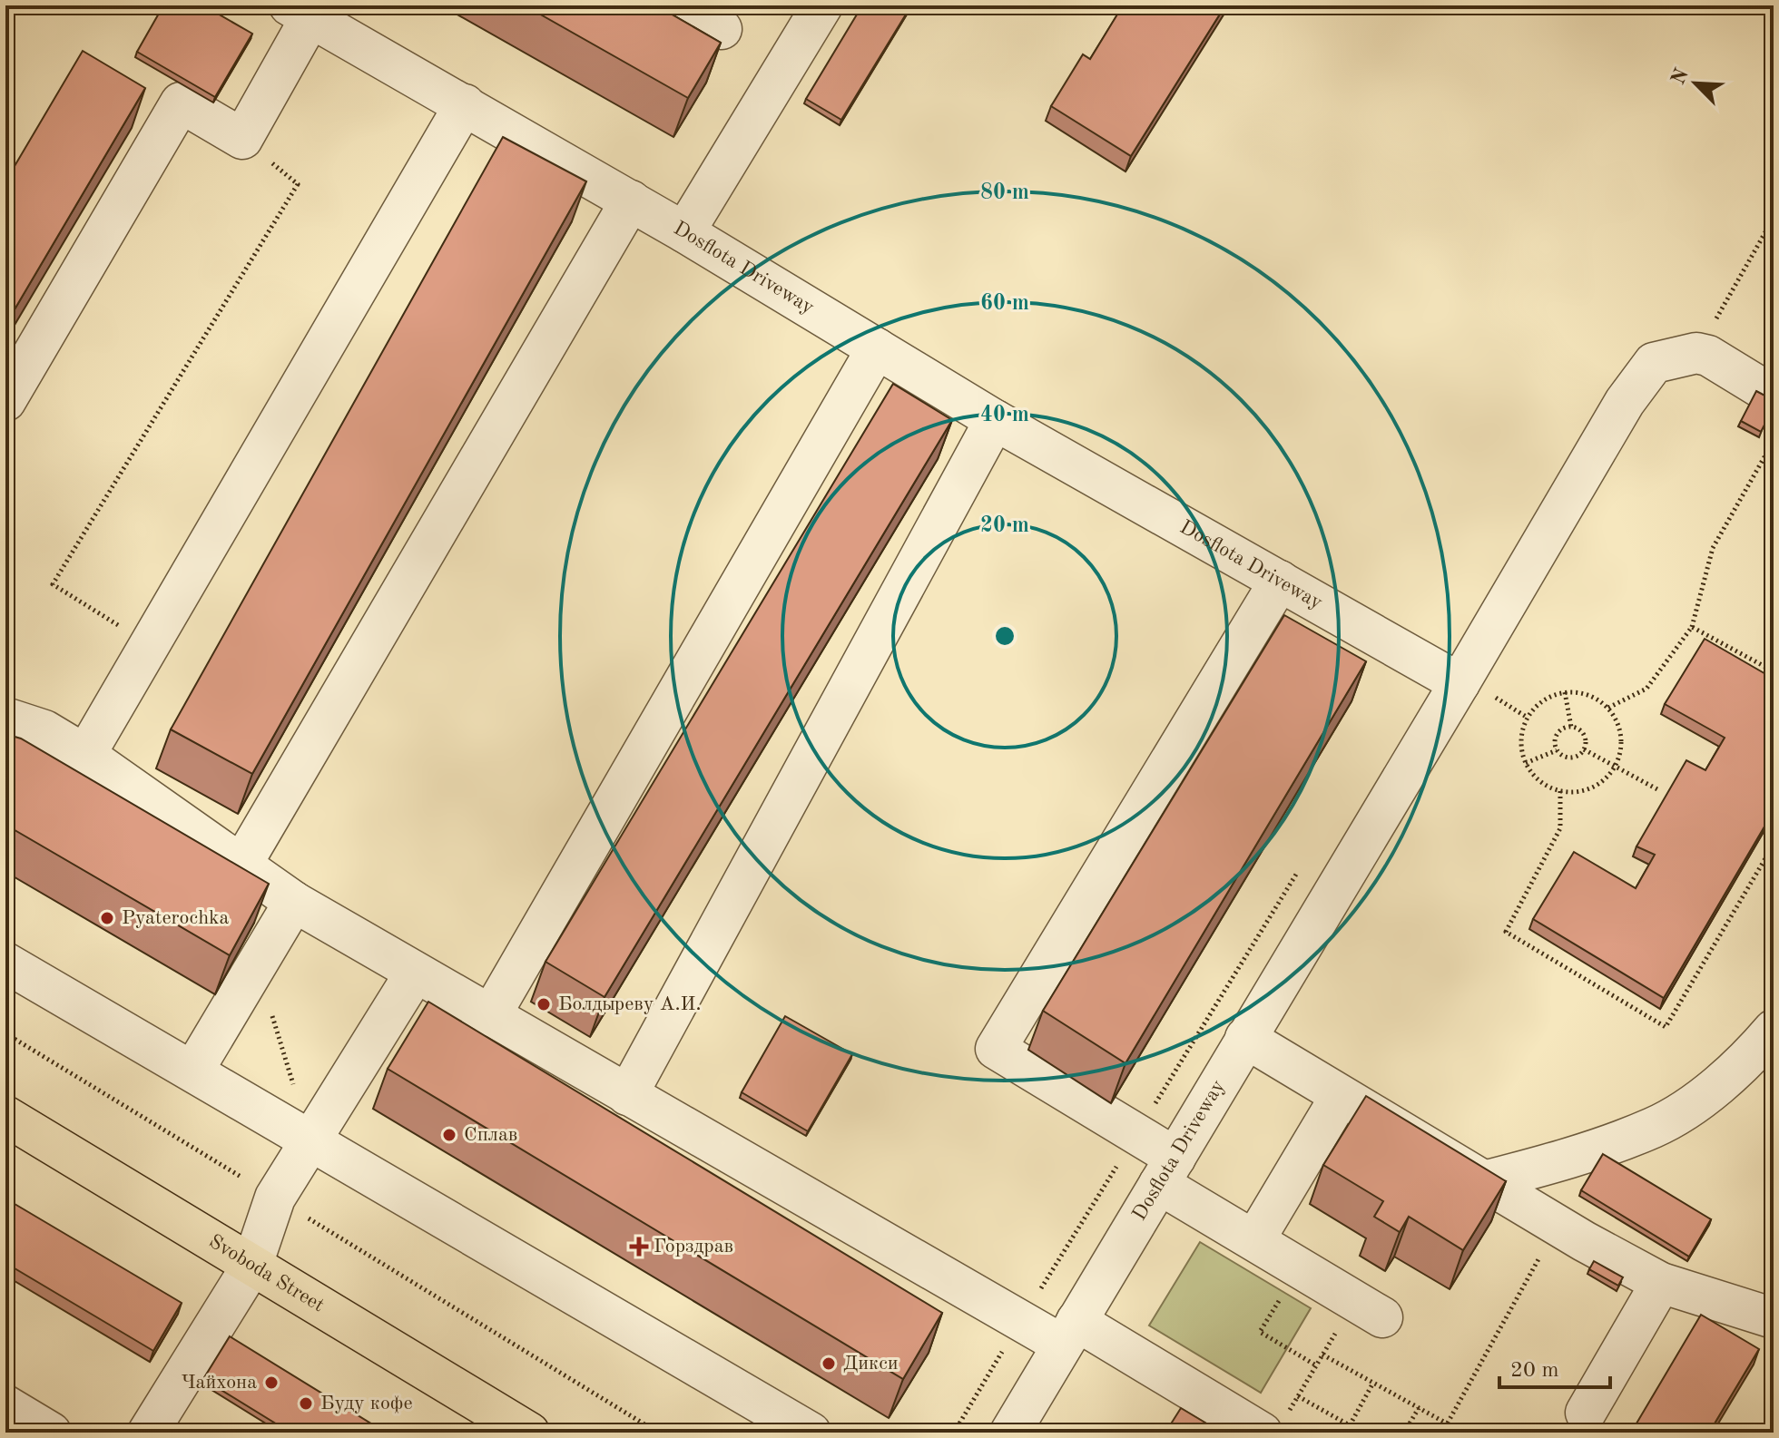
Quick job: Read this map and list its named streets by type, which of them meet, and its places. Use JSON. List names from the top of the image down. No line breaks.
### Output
{"streets":{"main road":["Svoboda Street"],"street":["Dosflota Driveway"]},"places":{"other":["Pyaterochka","Болдыреву А.И.","Сплав","Дикси","Чайхона","Буду кофе"],"health":["Горздрав"]},"scale_bar":"20 m","north":"top left","rings":["80 m","60 m","40 m","20 m"]}
